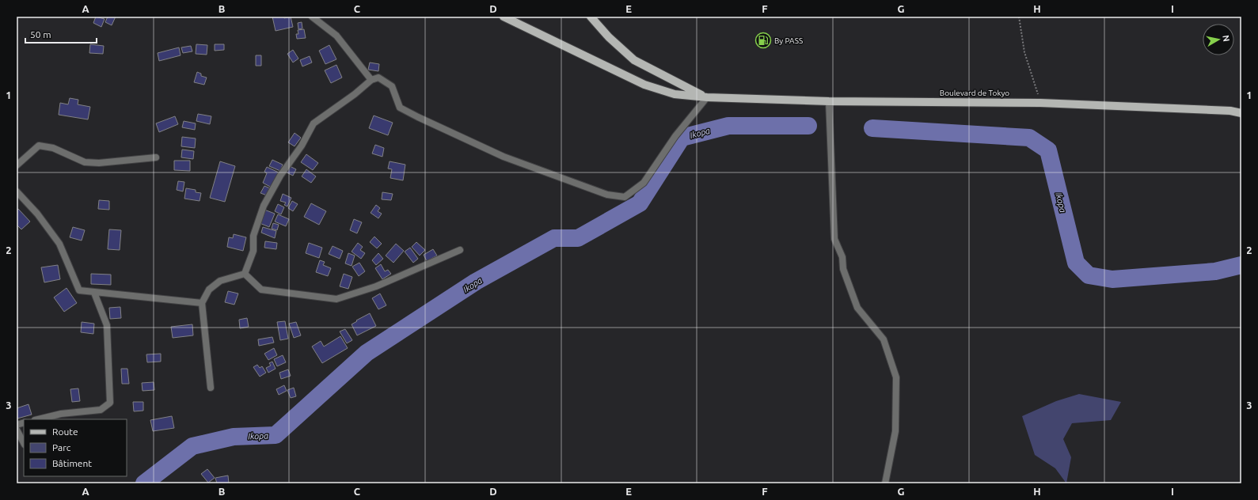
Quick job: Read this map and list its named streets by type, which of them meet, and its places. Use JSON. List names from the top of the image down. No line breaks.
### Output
{"streets":{"main road":["Boulevard de Tokyo"]},"water":["Ikopa"],"places":{"fuel station":["By PASS"]},"legend":["Route","Parc","Bâtiment"],"scale_bar":"50 m","north":"right","grid":{"columns":["A","B","C","D","E","F","G","H","I"],"rows":["1","2","3"]}}
